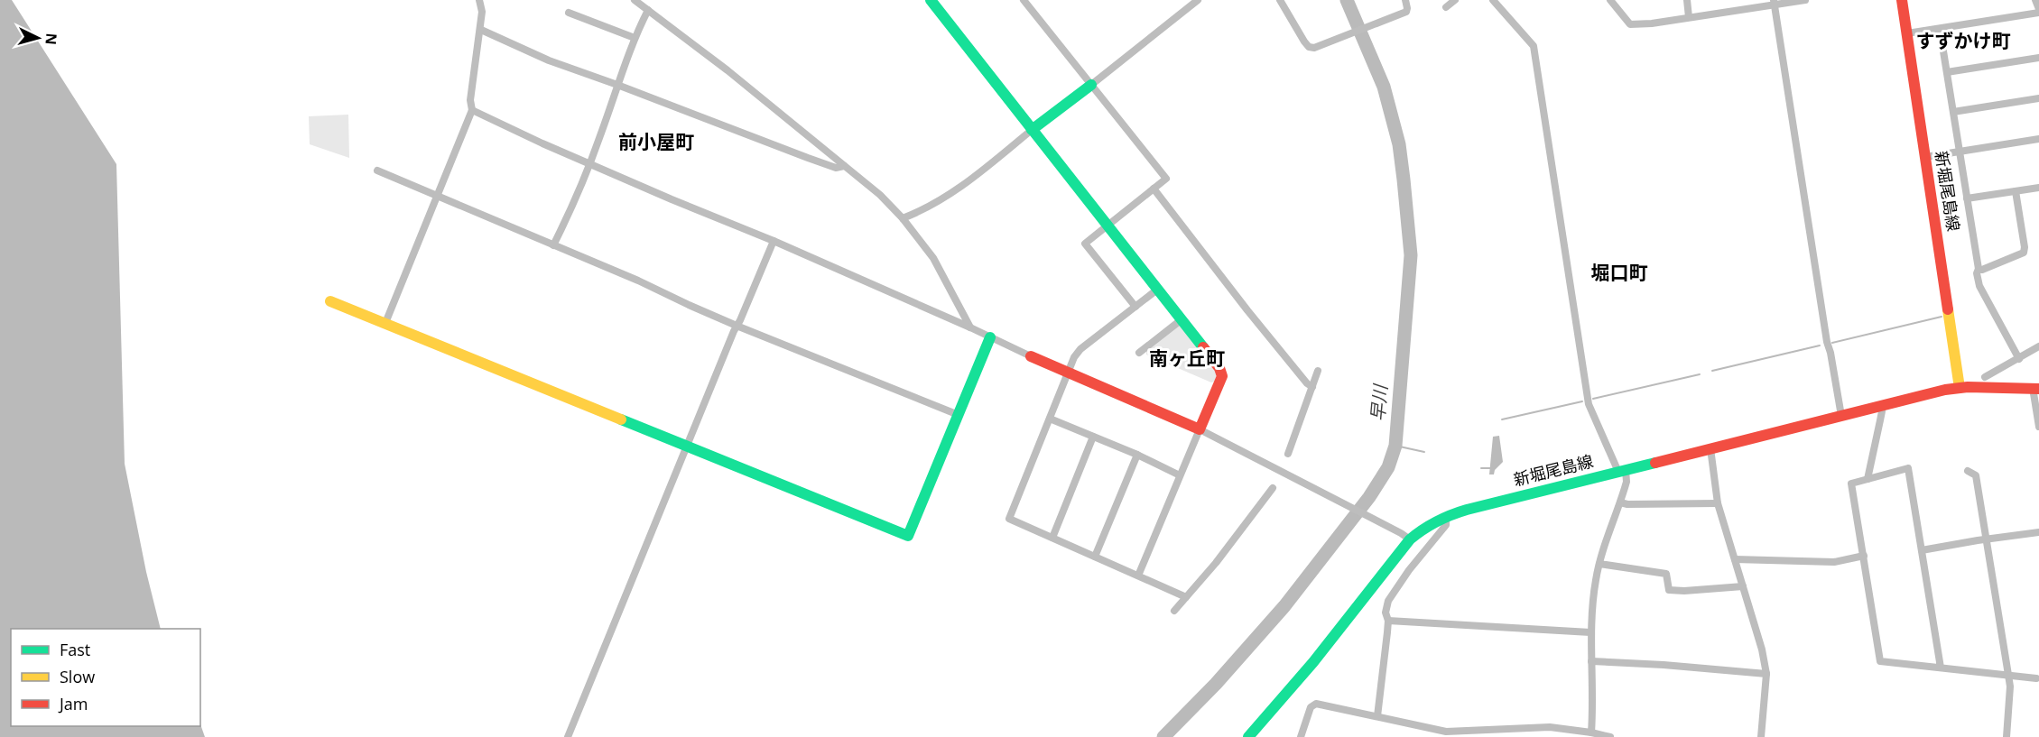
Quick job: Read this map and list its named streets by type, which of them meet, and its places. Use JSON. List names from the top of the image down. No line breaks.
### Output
{"streets":{"street":["新堀尾島線"]},"districts":["すずかけ町","前小屋町","堀口町","南ヶ丘町"],"water":["早川"],"legend":["Fast","Slow","Jam"],"north":"right"}
